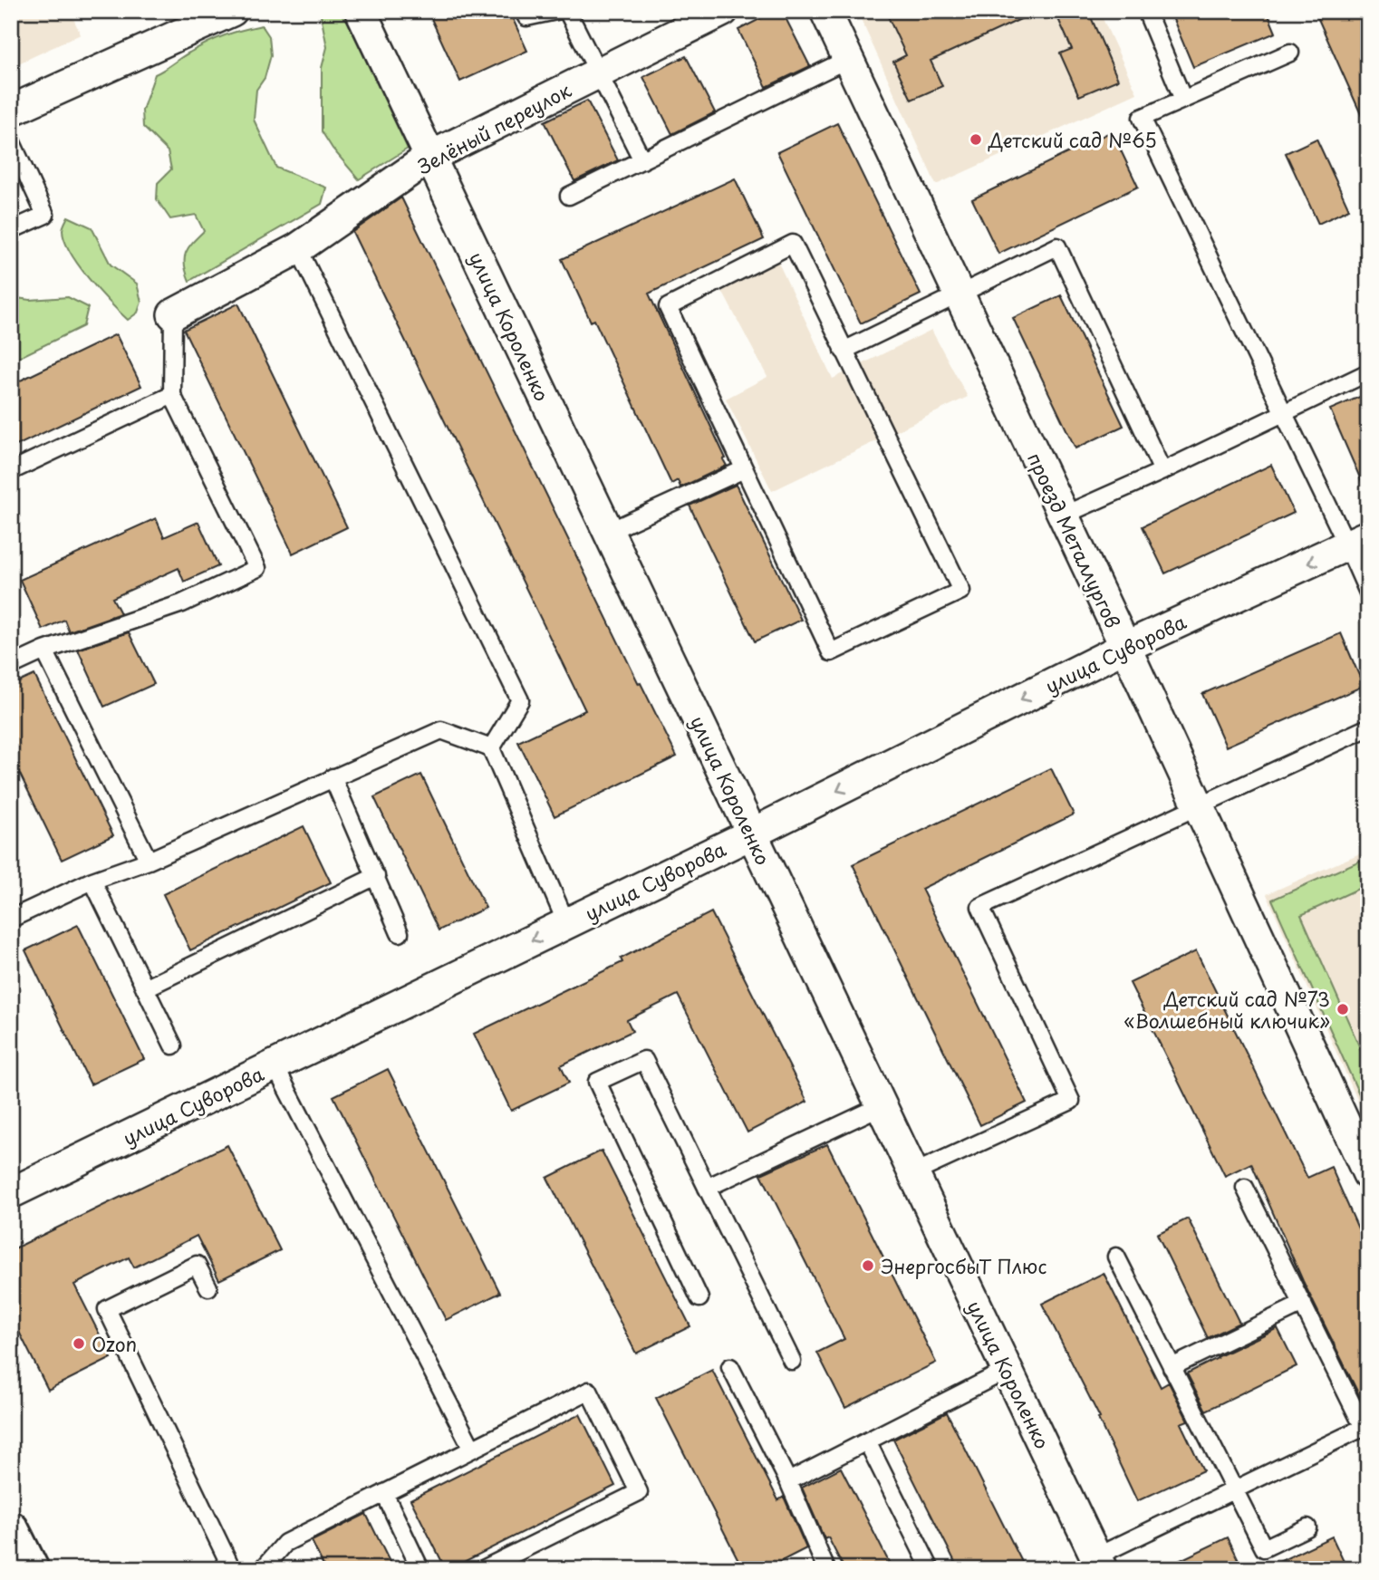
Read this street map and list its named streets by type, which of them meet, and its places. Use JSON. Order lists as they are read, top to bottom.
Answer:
{
  "streets": {
    "street": [
      "Зелёный переулок",
      "улица Короленко",
      "проезд Металлургов",
      "улица Суворова"
    ]
  },
  "crossings": [
    ["Зелёный переулок", "улица Короленко"],
    ["улица Короленко", "улица Суворова"],
    ["проезд Металлургов", "улица Суворова"]
  ],
  "one_way": ["улица Суворова"],
  "places": [
    "Детский сад №65",
    "Детский сад №73 «Волшебный ключик»",
    "ЭнергосбыТ Плюс",
    "Ozon"
  ]
}
